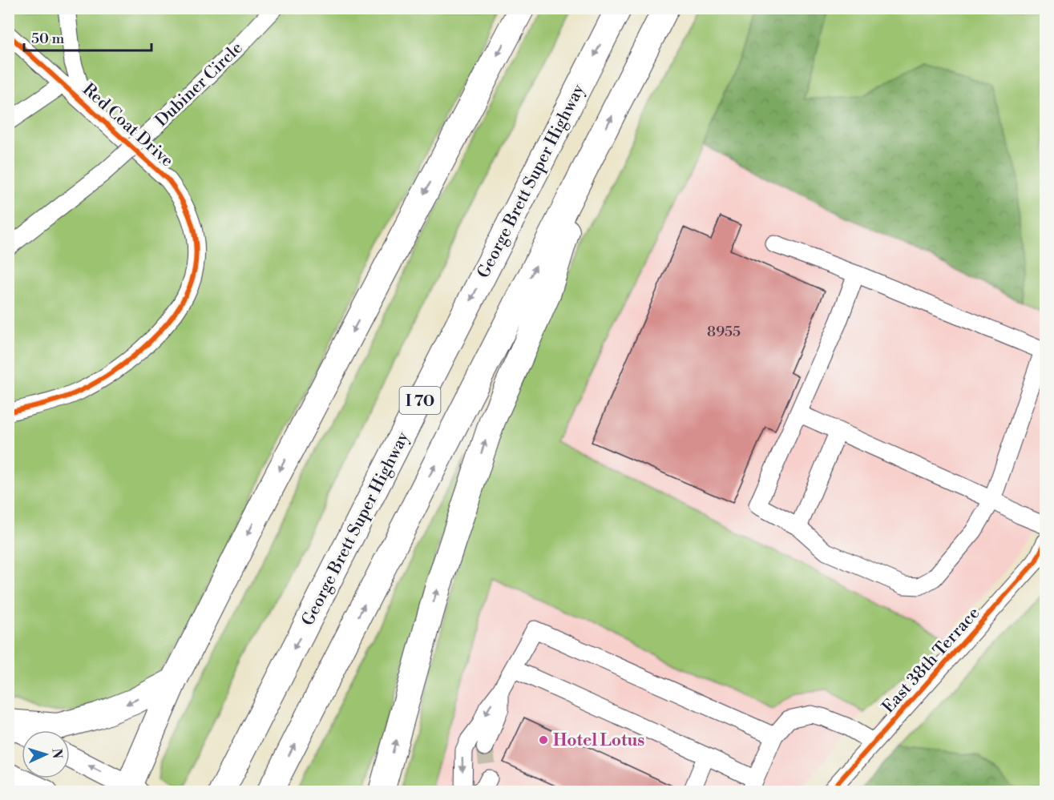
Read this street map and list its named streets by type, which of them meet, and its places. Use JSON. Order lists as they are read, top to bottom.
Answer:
{
  "streets": {
    "highway": ["George Brett Super Highway", "I 70"],
    "street": ["Dubiner Circle", "Red Coat Drive", "East 38th Terrace"]
  },
  "places": ["Hotel Lotus"],
  "house_numbers": ["8955"],
  "scale_bar": "50 m",
  "north": "right"
}
